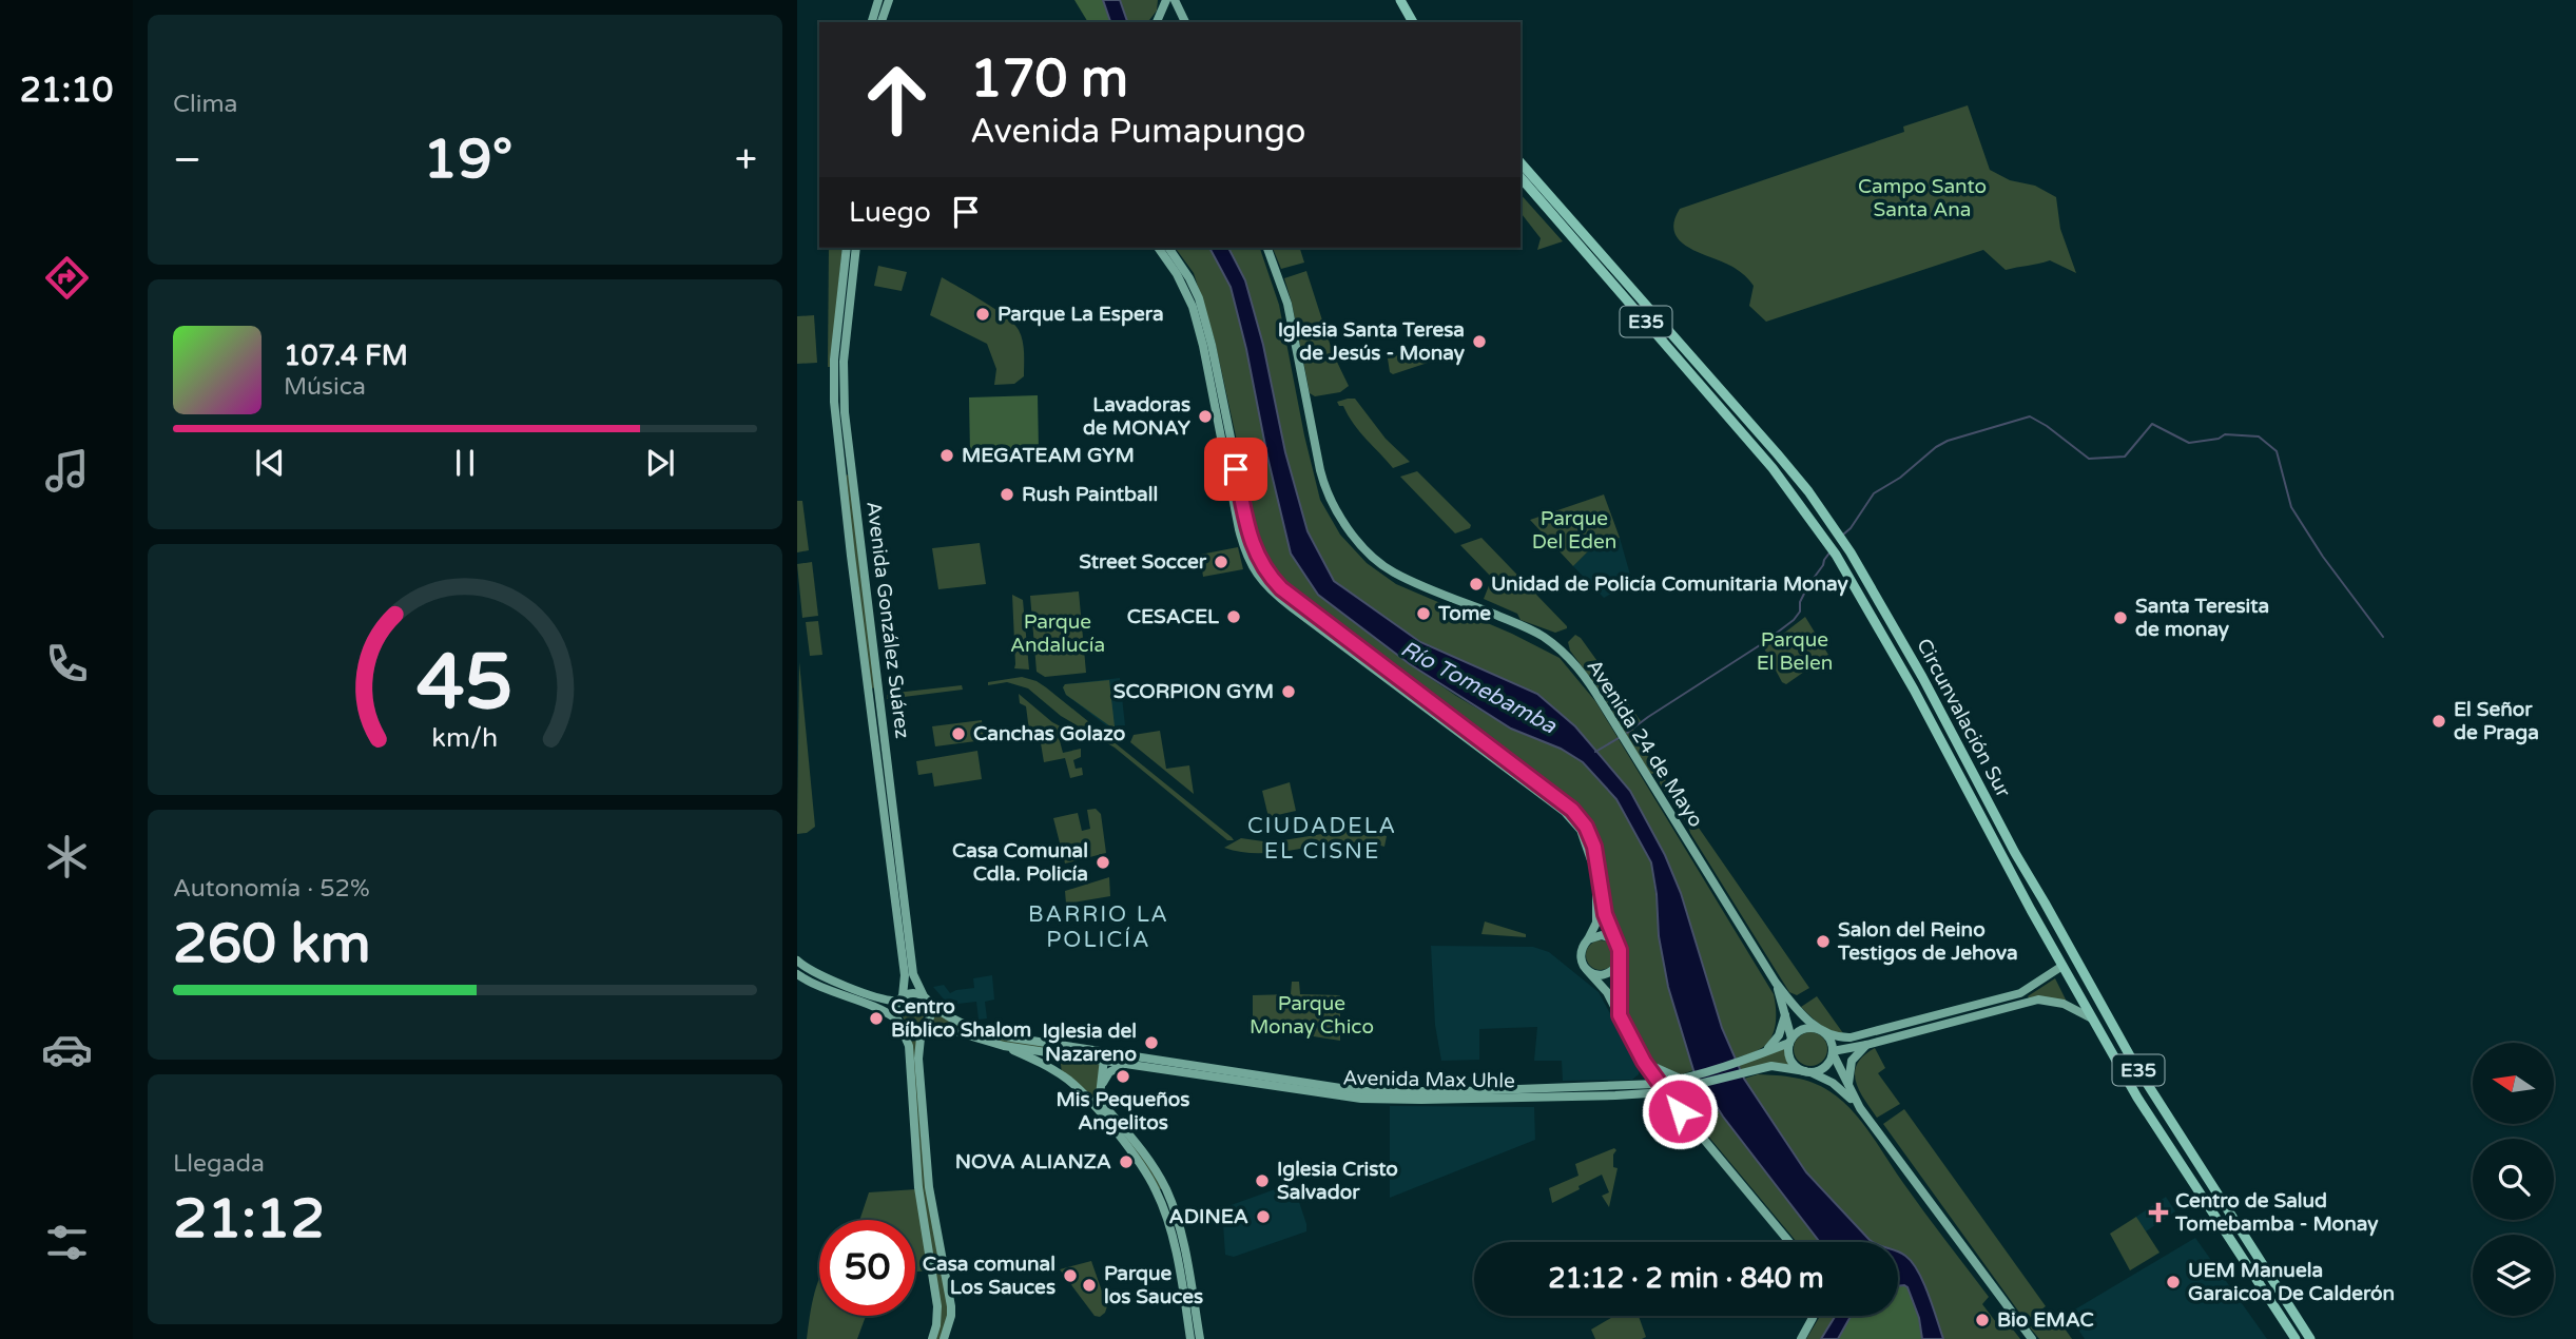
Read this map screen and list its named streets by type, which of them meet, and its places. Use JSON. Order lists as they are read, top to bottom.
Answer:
{
  "streets": {
    "highway": ["E35", "Circunvalación Sur"],
    "main road": ["Avenida González Suárez", "Avenida 24 de Mayo", "Avenida Max Uhle"]
  },
  "crossings": [
    ["Avenida González Suárez", "Avenida Max Uhle"],
    ["Avenida 24 de Mayo", "Avenida Max Uhle"]
  ],
  "districts": ["CIUDADELA EL CISNE", "BARRIO LA POLICÍA"],
  "water": ["Río Tomebamba"],
  "parks": [
    "Campo Santo Santa Ana",
    "Parque Del Eden",
    "Parque Andalucía",
    "Parque El Belen",
    "Parque Monay Chico"
  ],
  "places": {
    "other": [
      "Parque La Espera",
      "Iglesia Santa Teresa de Jesús - Monay",
      "Lavadoras de MONAY",
      "MEGATEAM GYM",
      "Rush Paintball",
      "Street Soccer",
      "Unidad de Policía Comunitaria Monay",
      "Tome",
      "CESACEL",
      "Santa Teresita de monay",
      "SCORPION GYM",
      "El Señor de Praga",
      "Canchas Golazo",
      "Casa Comunal Cdla. Policía",
      "Salon del Reino Testigos de Jehova",
      "Centro Bíblico Shalom",
      "Iglesia del Nazareno",
      "Mis Pequeños Angelitos",
      "NOVA ALIANZA",
      "Iglesia Cristo Salvador",
      "ADINEA",
      "Casa comunal Los Sauces",
      "UEM Manuela Garaicoa De Calderón",
      "Parque los Sauces",
      "Bio EMAC"
    ],
    "health": ["Centro de Salud Tomebamba - Monay"]
  },
  "north": "left",
  "page": {
    "tabs": "21:10",
    "tile": [
      "Clima",
      ["Autonomía · 52%", "260 km"],
      ["Llegada", "21:12"]
    ],
    "turn": ["170 m", "Avenida Pumapungo"],
    "heat": ["−", "19°", "+"],
    "then": "Luego",
    "song": ["107.4 FM", "Música"],
    "limit": "50",
    "trip": "21:12 · 2 min · 840 m",
    "gauge": ["45", "km/h"]
  }
}
